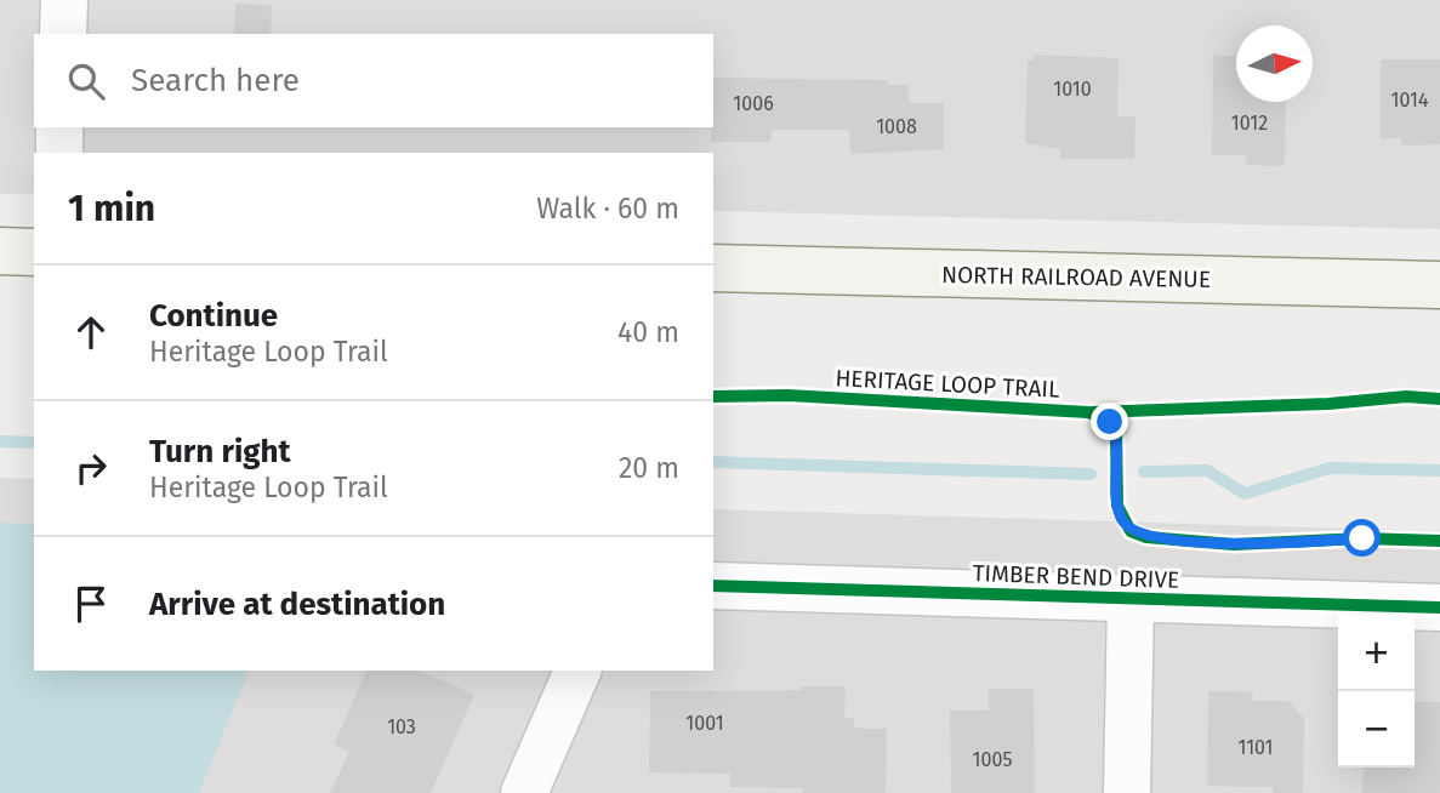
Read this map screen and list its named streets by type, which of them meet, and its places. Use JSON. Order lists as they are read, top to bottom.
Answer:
{
  "streets": {
    "street": ["NORTH RAILROAD AVENUE", "TIMBER BEND DRIVE"],
    "cycle path": ["HERITAGE LOOP TRAIL"]
  },
  "house_numbers": [
    "1010",
    "1014",
    "1006",
    "1012",
    "1008",
    "1001",
    "103",
    "1101",
    "1005"
  ],
  "north": "right",
  "page": {
    "search": "Search here",
    "heading": ["1 min", "Walk · 60 m"],
    "list": [
      ["Continue", "Heritage Loop Trail", "40 m"],
      ["Turn right", "Heritage Loop Trail", "20 m"],
      "Arrive at destination"
    ],
    "map_buttons": ["+", "−"]
  }
}
